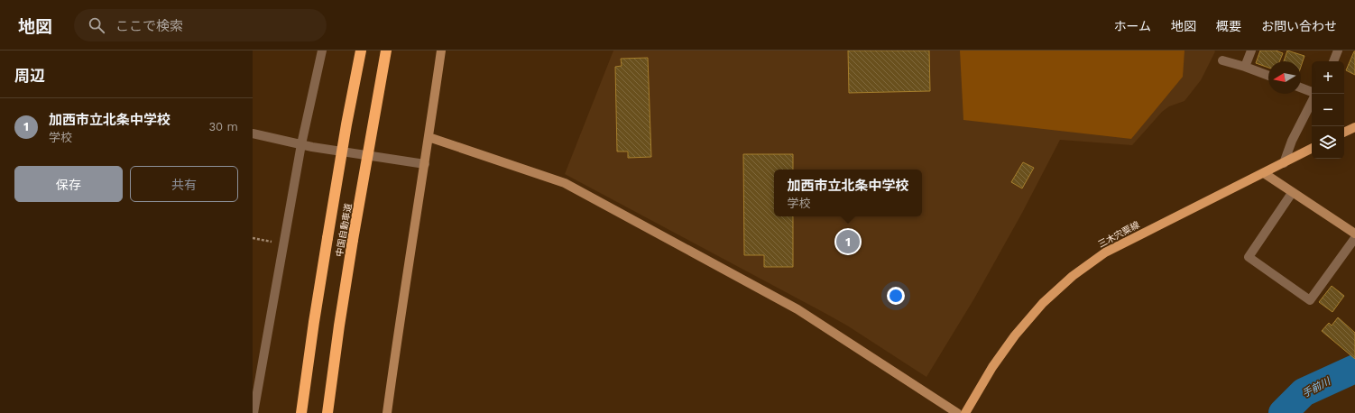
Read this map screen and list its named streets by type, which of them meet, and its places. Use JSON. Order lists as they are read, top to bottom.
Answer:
{
  "streets": {
    "highway": ["中国自動車道"],
    "main road": ["三木宍粟線"]
  },
  "water": ["手前川"],
  "north": "left",
  "page": {
    "header": "地図",
    "search": "ここで検索",
    "nav": [
      "ホーム",
      "地図",
      "概要",
      "お問い合わせ"
    ],
    "heading": "周辺",
    "map_buttons": ["+", "−"],
    "list": [
      {
        "mark": "1",
        "name": "加西市立北条中学校",
        "note": "学校",
        "value": "30 m"
      }
    ],
    "buttons": ["保存", "共有"],
    "popup": ["加西市立北条中学校", "学校"],
    "pins": "1"
  }
}
